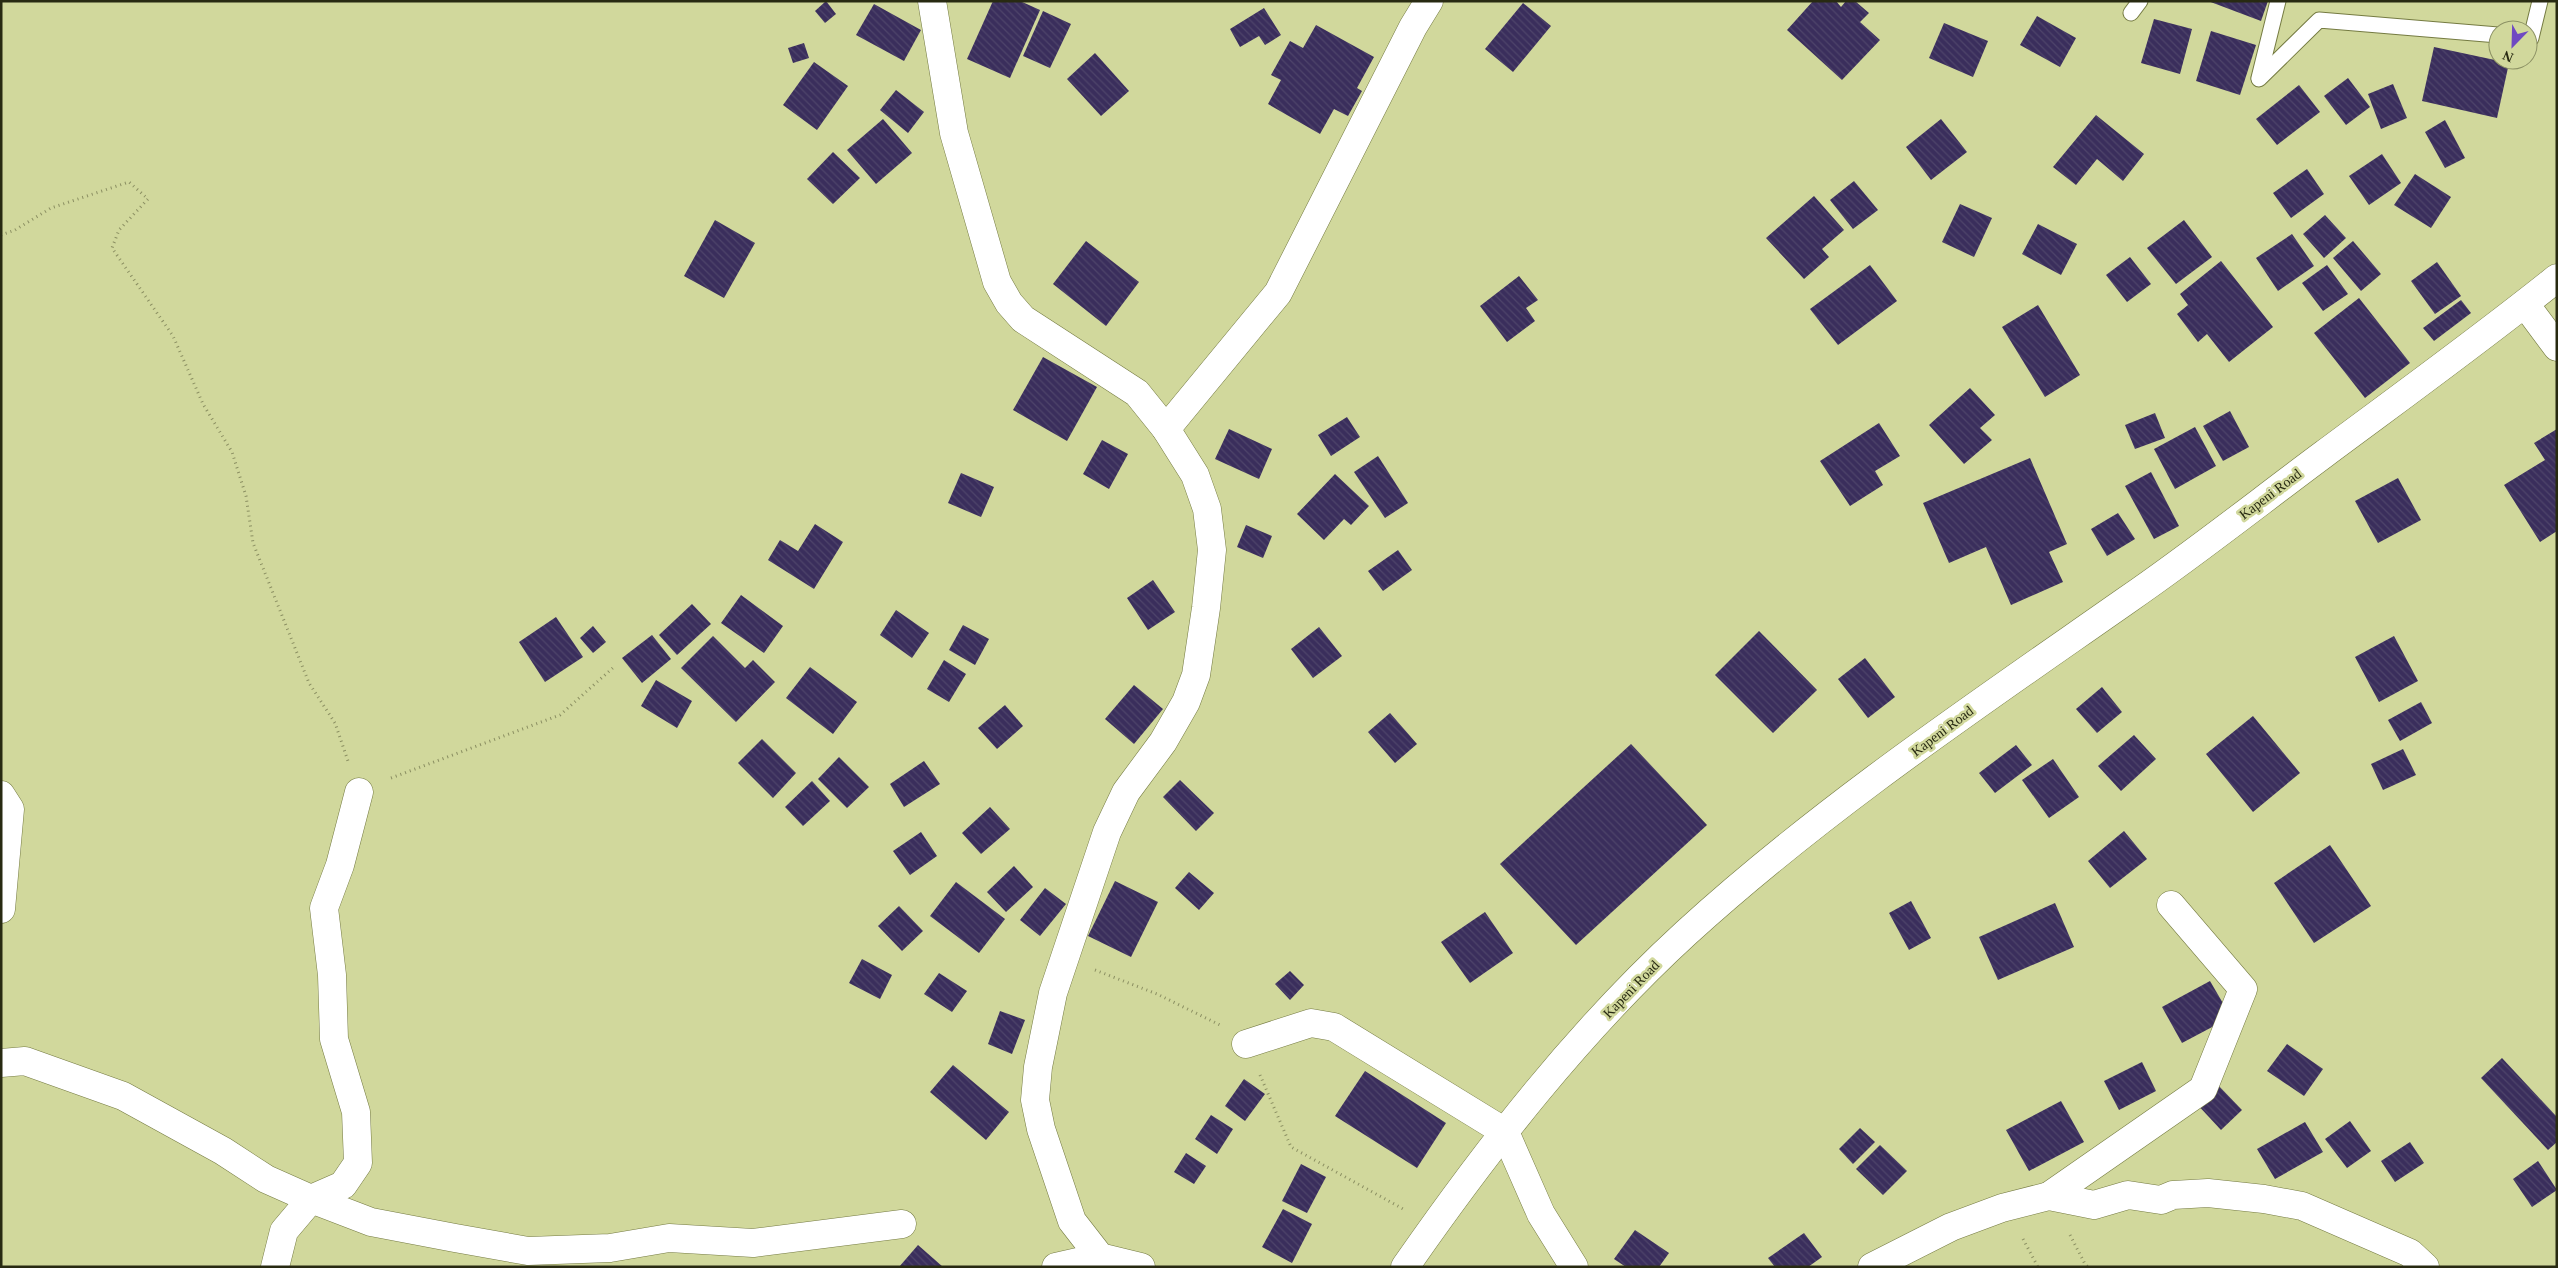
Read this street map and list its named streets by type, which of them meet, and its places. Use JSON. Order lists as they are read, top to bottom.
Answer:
{
  "streets": {
    "street": ["Kapeni Road"]
  },
  "north": "bottom left"
}
